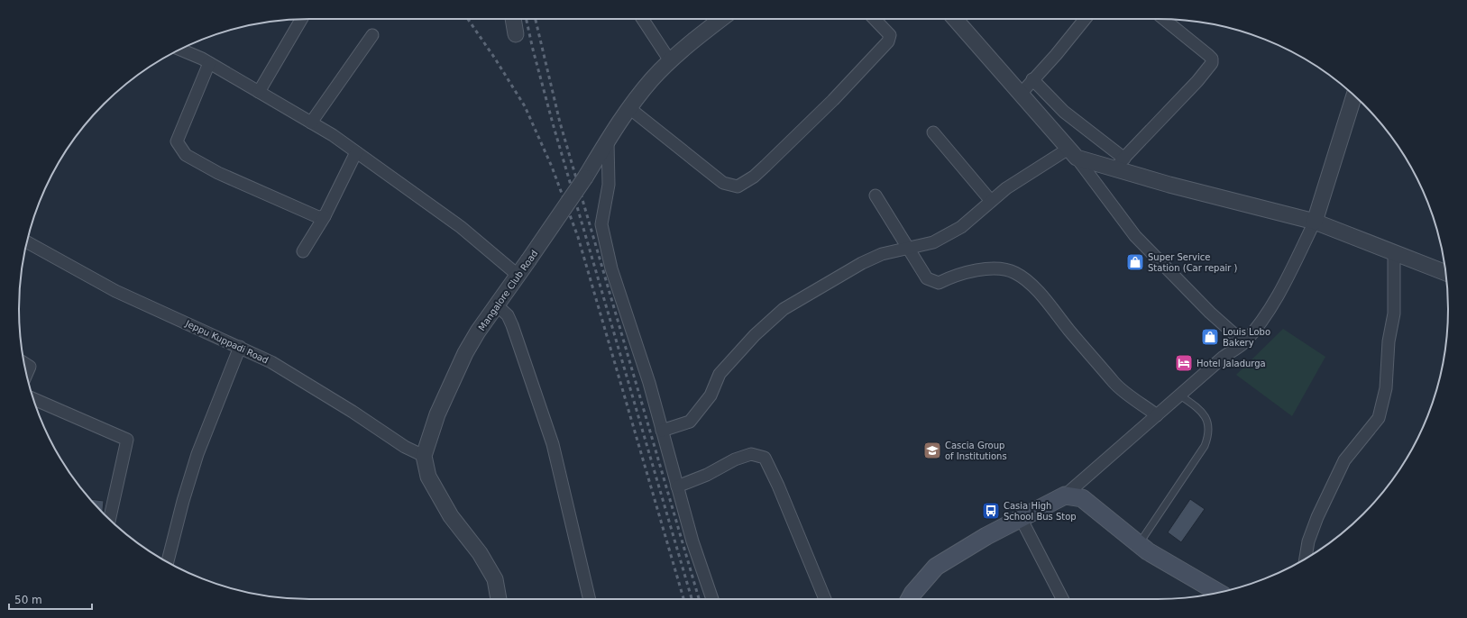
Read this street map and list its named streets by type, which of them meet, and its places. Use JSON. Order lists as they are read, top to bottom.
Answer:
{
  "streets": {
    "street": ["Mangalore Club Road", "Jeppu Kuppadi Road"]
  },
  "crossings": [
    ["Mangalore Club Road", "Jeppu Kuppadi Road"]
  ],
  "places": {
    "shop": ["Super Service Station (Car repair )", "Louis Lobo Bakery"],
    "hotel": ["Hotel Jaladurga"],
    "school or university": ["Cascia Group of Institutions"],
    "bus stop": ["Casia High School Bus Stop"]
  },
  "scale_bar": "50 m"
}
